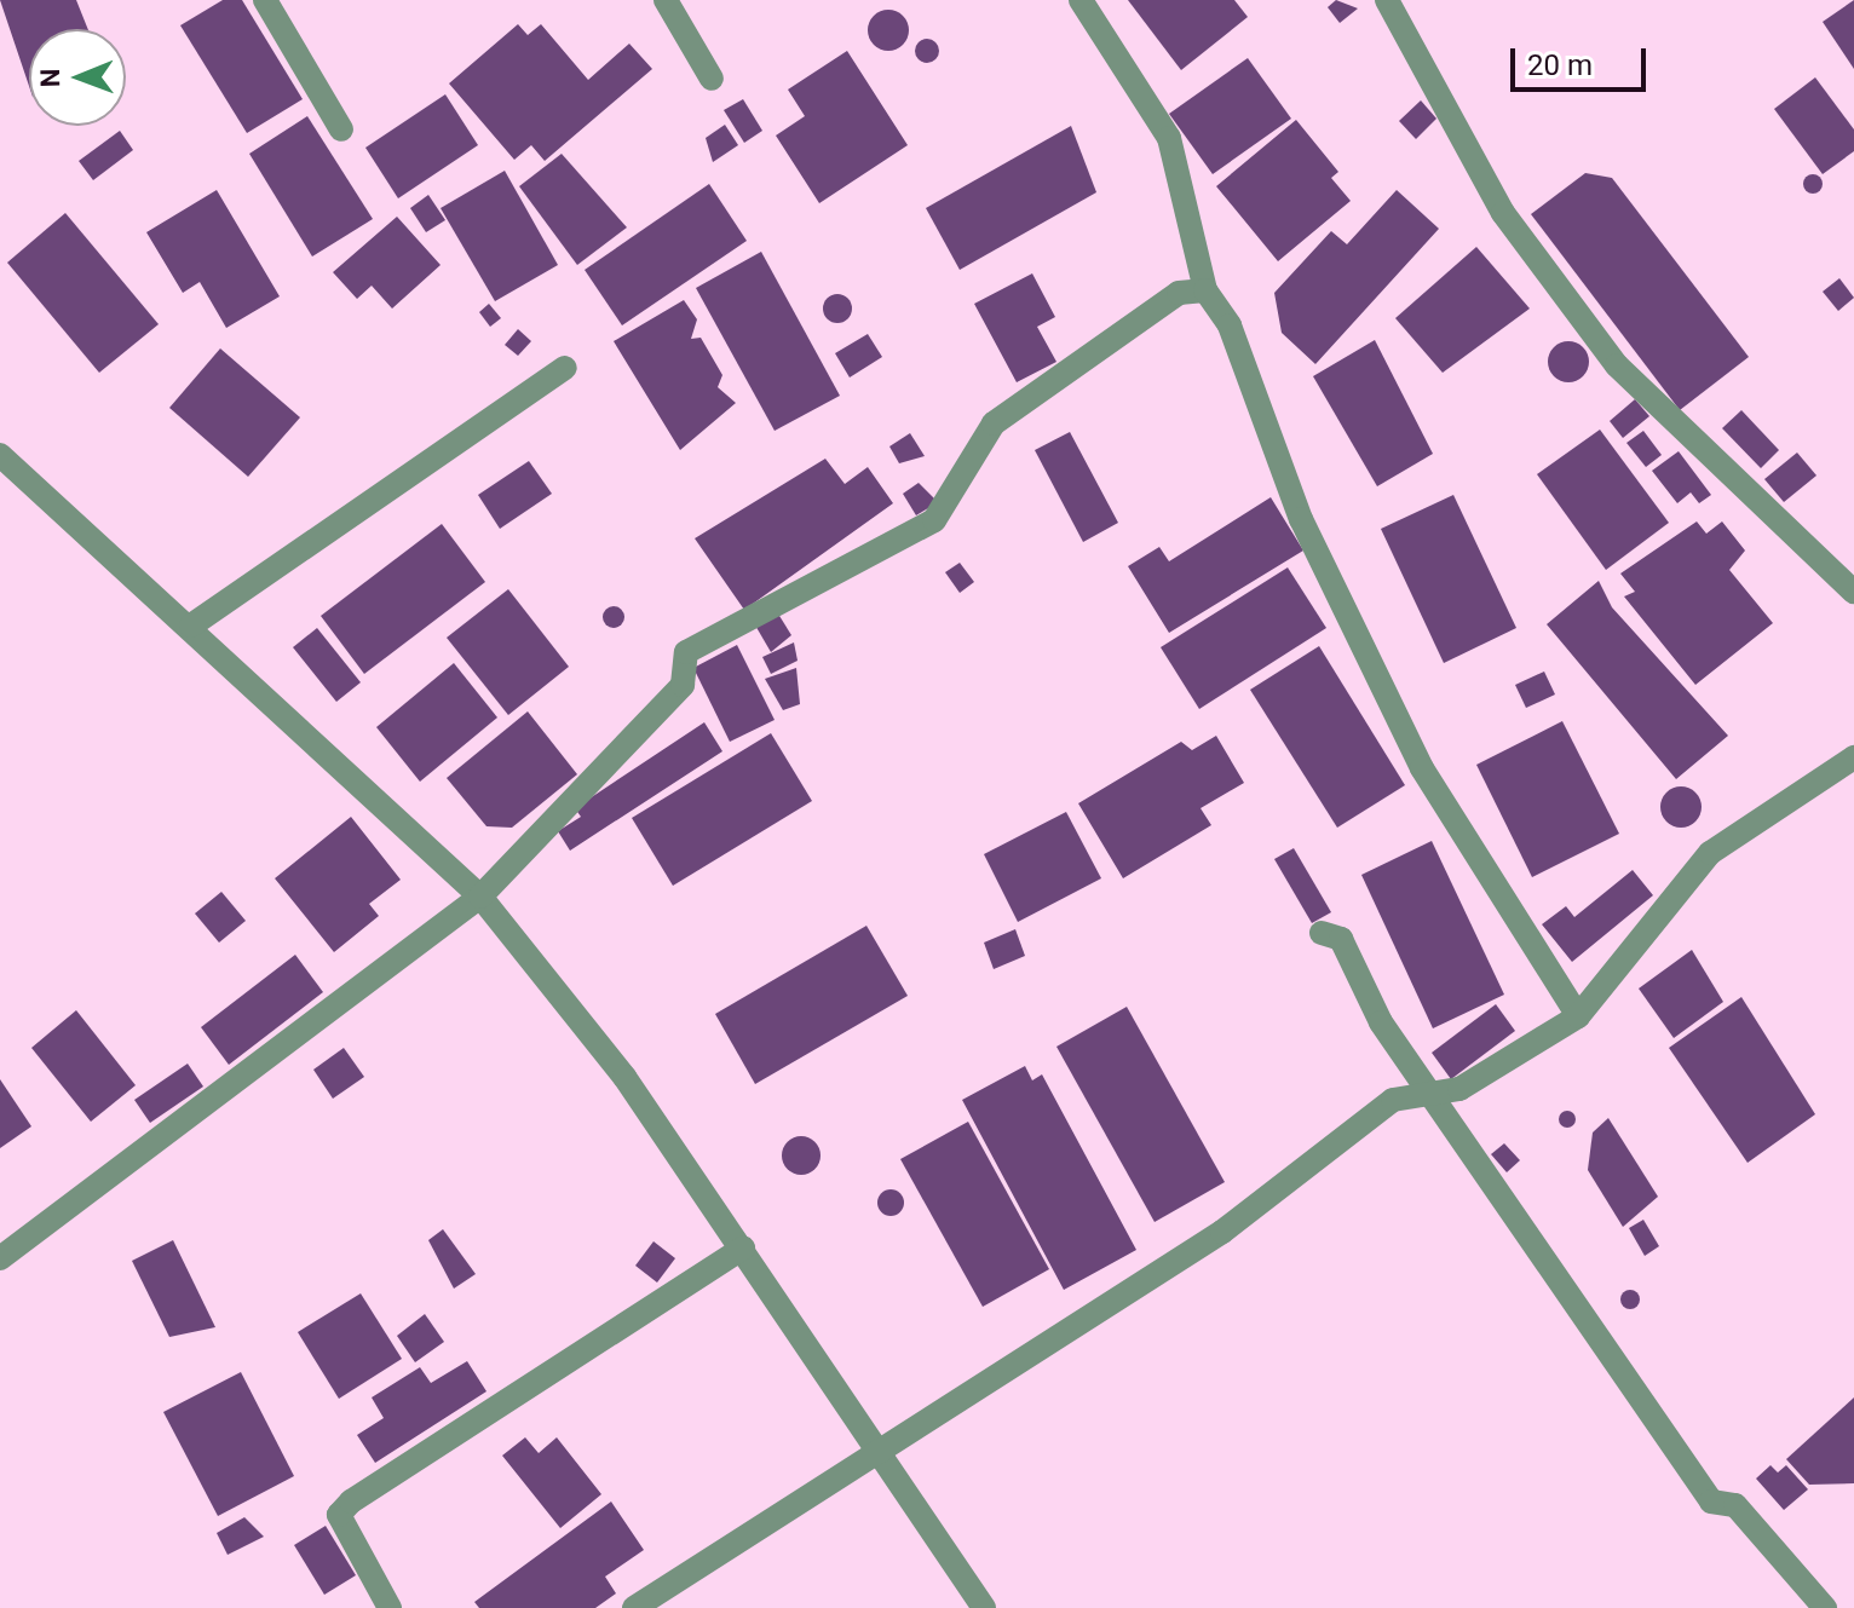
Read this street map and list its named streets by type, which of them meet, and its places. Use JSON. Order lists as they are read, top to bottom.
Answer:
{
  "scale_bar": "20 m",
  "north": "left"
}
